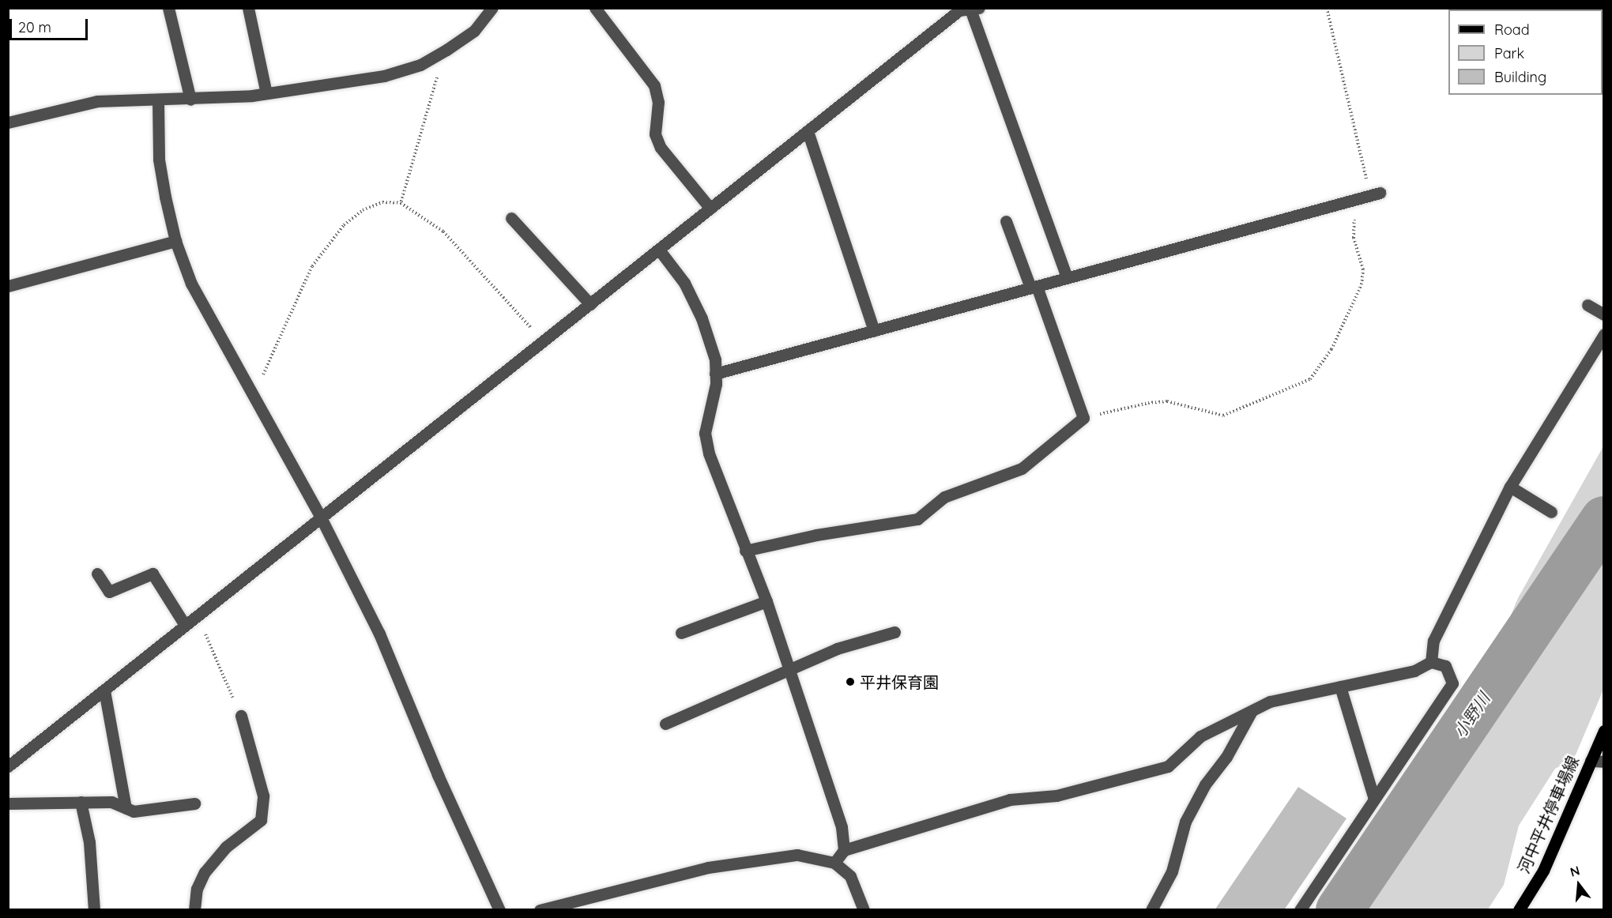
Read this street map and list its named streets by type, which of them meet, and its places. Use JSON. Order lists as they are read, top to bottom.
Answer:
{
  "streets": {
    "main road": ["河中平井停車場線"]
  },
  "water": ["小野川"],
  "places": ["平井保育園"],
  "legend": ["Road", "Park", "Building"],
  "scale_bar": "20 m",
  "north": "top"
}
